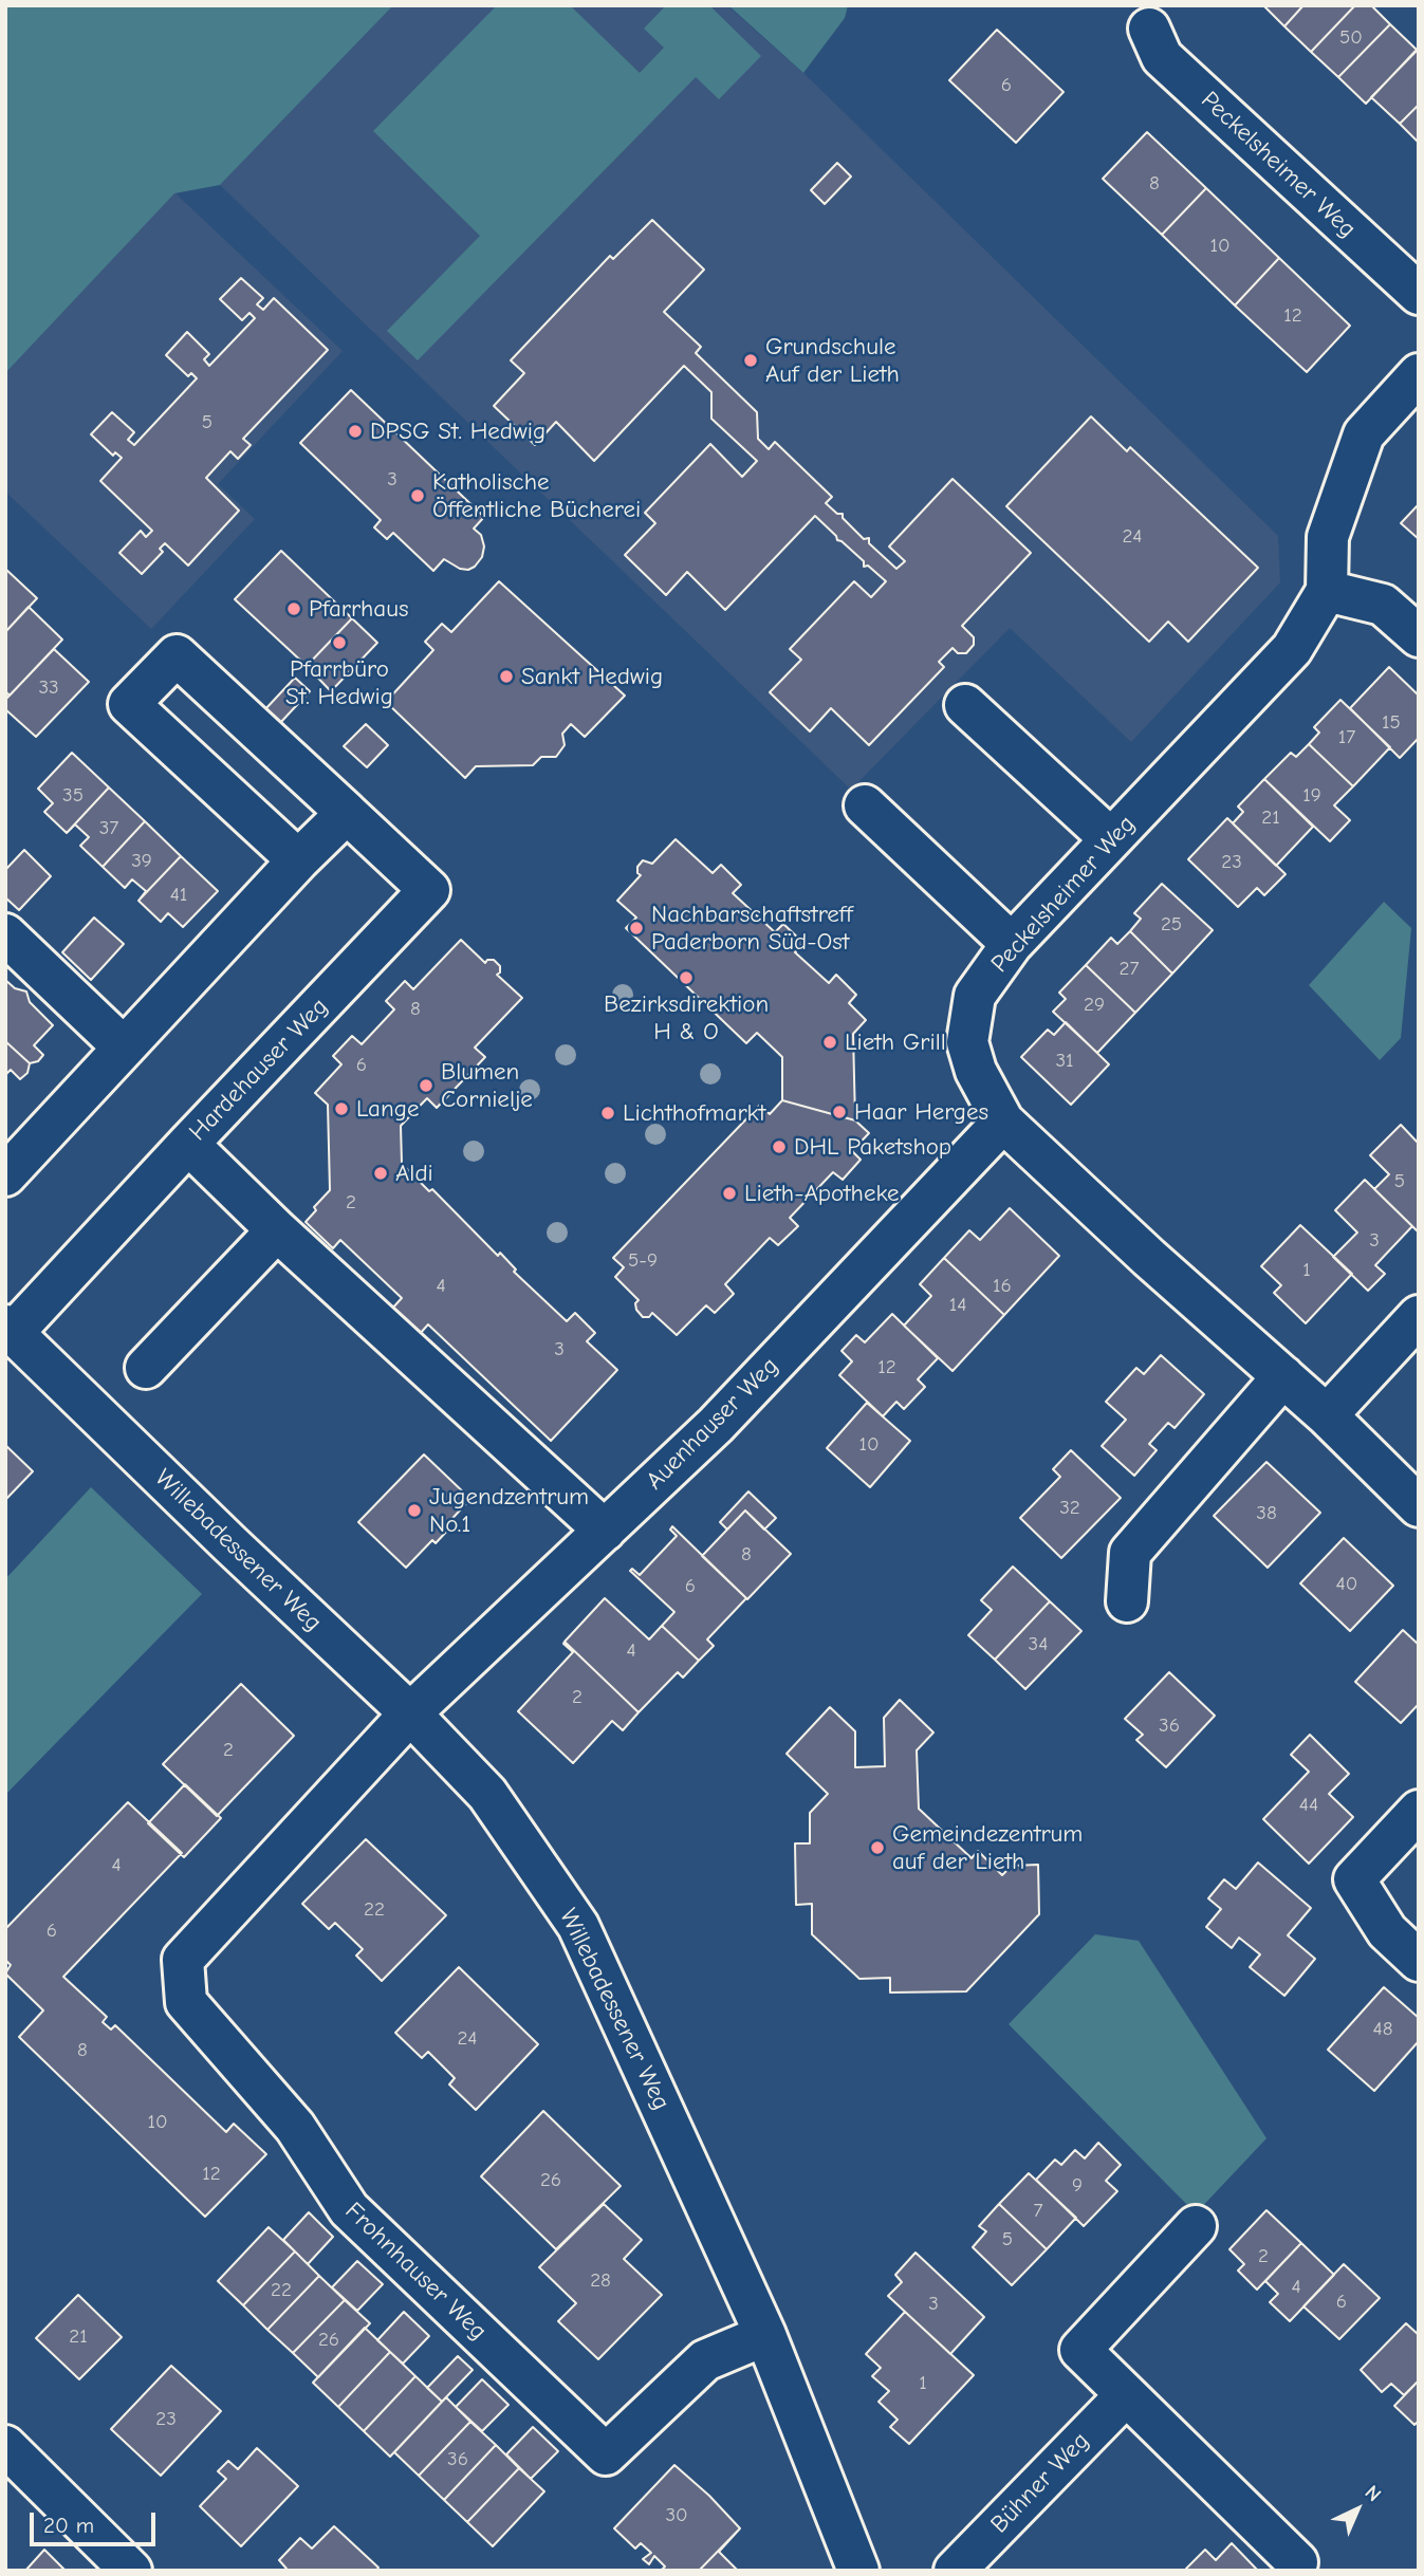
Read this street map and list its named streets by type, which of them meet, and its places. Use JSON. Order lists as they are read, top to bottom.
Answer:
{
  "streets": {
    "street": [
      "Peckelsheimer Weg",
      "Hardehauser Weg",
      "Auenhauser Weg",
      "Willebadessener Weg",
      "Frohnhauser Weg",
      "Bühner Weg"
    ]
  },
  "crossings": [
    ["Peckelsheimer Weg", "Auenhauser Weg"],
    ["Hardehauser Weg", "Willebadessener Weg"],
    ["Auenhauser Weg", "Willebadessener Weg"],
    ["Auenhauser Weg", "Frohnhauser Weg"],
    ["Willebadessener Weg", "Frohnhauser Weg"]
  ],
  "places": [
    "Grundschule Auf der Lieth",
    "DPSG St. Hedwig",
    "Katholische Öffentliche Bücherei",
    "Pfarrhaus",
    "Pfarrbüro St. Hedwig",
    "Sankt Hedwig",
    "Nachbarschaftstreff Paderborn Süd-Ost",
    "Bezirksdirektion H & O",
    "Lieth Grill",
    "Blumen Cornielje",
    "Lange",
    "Haar Herges",
    "Lichthofmarkt",
    "DHL Paketshop",
    "Aldi",
    "Lieth-Apotheke",
    "Jugendzentrum No.1",
    "Gemeindezentrum auf der Lieth"
  ],
  "house_numbers": [
    "50",
    "6",
    "8",
    "10",
    "12",
    "5",
    "3",
    "24",
    "33",
    "15",
    "17",
    "35",
    "19",
    "21",
    "37",
    "39",
    "23",
    "41",
    "25",
    "27",
    "29",
    "8",
    "31",
    "6",
    "5",
    "2",
    "3",
    "5-9",
    "1",
    "4",
    "16",
    "14",
    "3",
    "12",
    "10",
    "32",
    "38",
    "8",
    "40",
    "6",
    "34",
    "4",
    "2",
    "36",
    "2",
    "44",
    "4",
    "22",
    "6",
    "48",
    "24",
    "8",
    "10",
    "12",
    "26",
    "9",
    "7",
    "5",
    "2",
    "28",
    "4",
    "22",
    "6",
    "3",
    "21",
    "26",
    "1",
    "23",
    "36",
    "30"
  ],
  "scale_bar": "20 m",
  "north": "top right"
}
